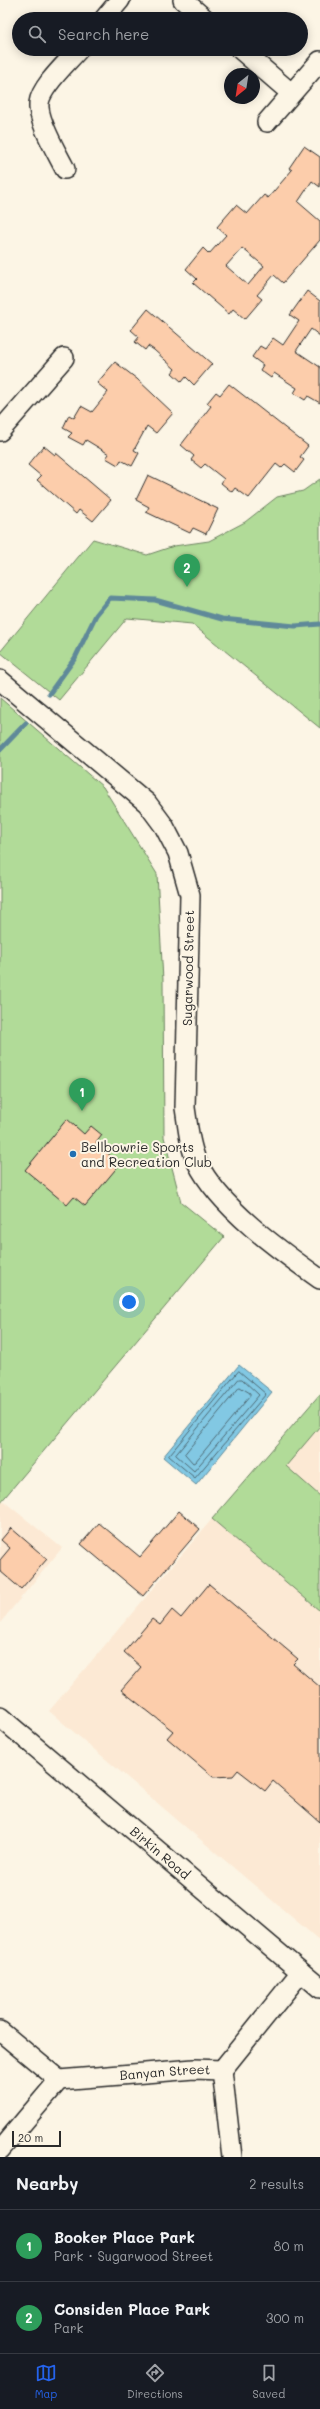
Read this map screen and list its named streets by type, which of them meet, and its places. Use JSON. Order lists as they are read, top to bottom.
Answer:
{
  "streets": {
    "street": ["Sugarwood Street", "Birkin Road", "Banyan Street"]
  },
  "crossings": [
    ["Birkin Road", "Banyan Street"]
  ],
  "places": ["Bellbowrie Sports and Recreation Club"],
  "scale_bar": "20 m",
  "north": "bottom left",
  "page": {
    "search": "Search here",
    "pins": ["2", "1"],
    "scale": "20 m",
    "heading": ["Nearby", "2 results"],
    "list": [
      {
        "mark": "1",
        "name": "Booker Place Park",
        "note": "Park · Sugarwood Street",
        "value": "80 m"
      },
      {
        "mark": "2",
        "name": "Considen Place Park",
        "note": "Park",
        "value": "300 m"
      }
    ],
    "nav": ["Map", "Directions", "Saved"]
  }
}
